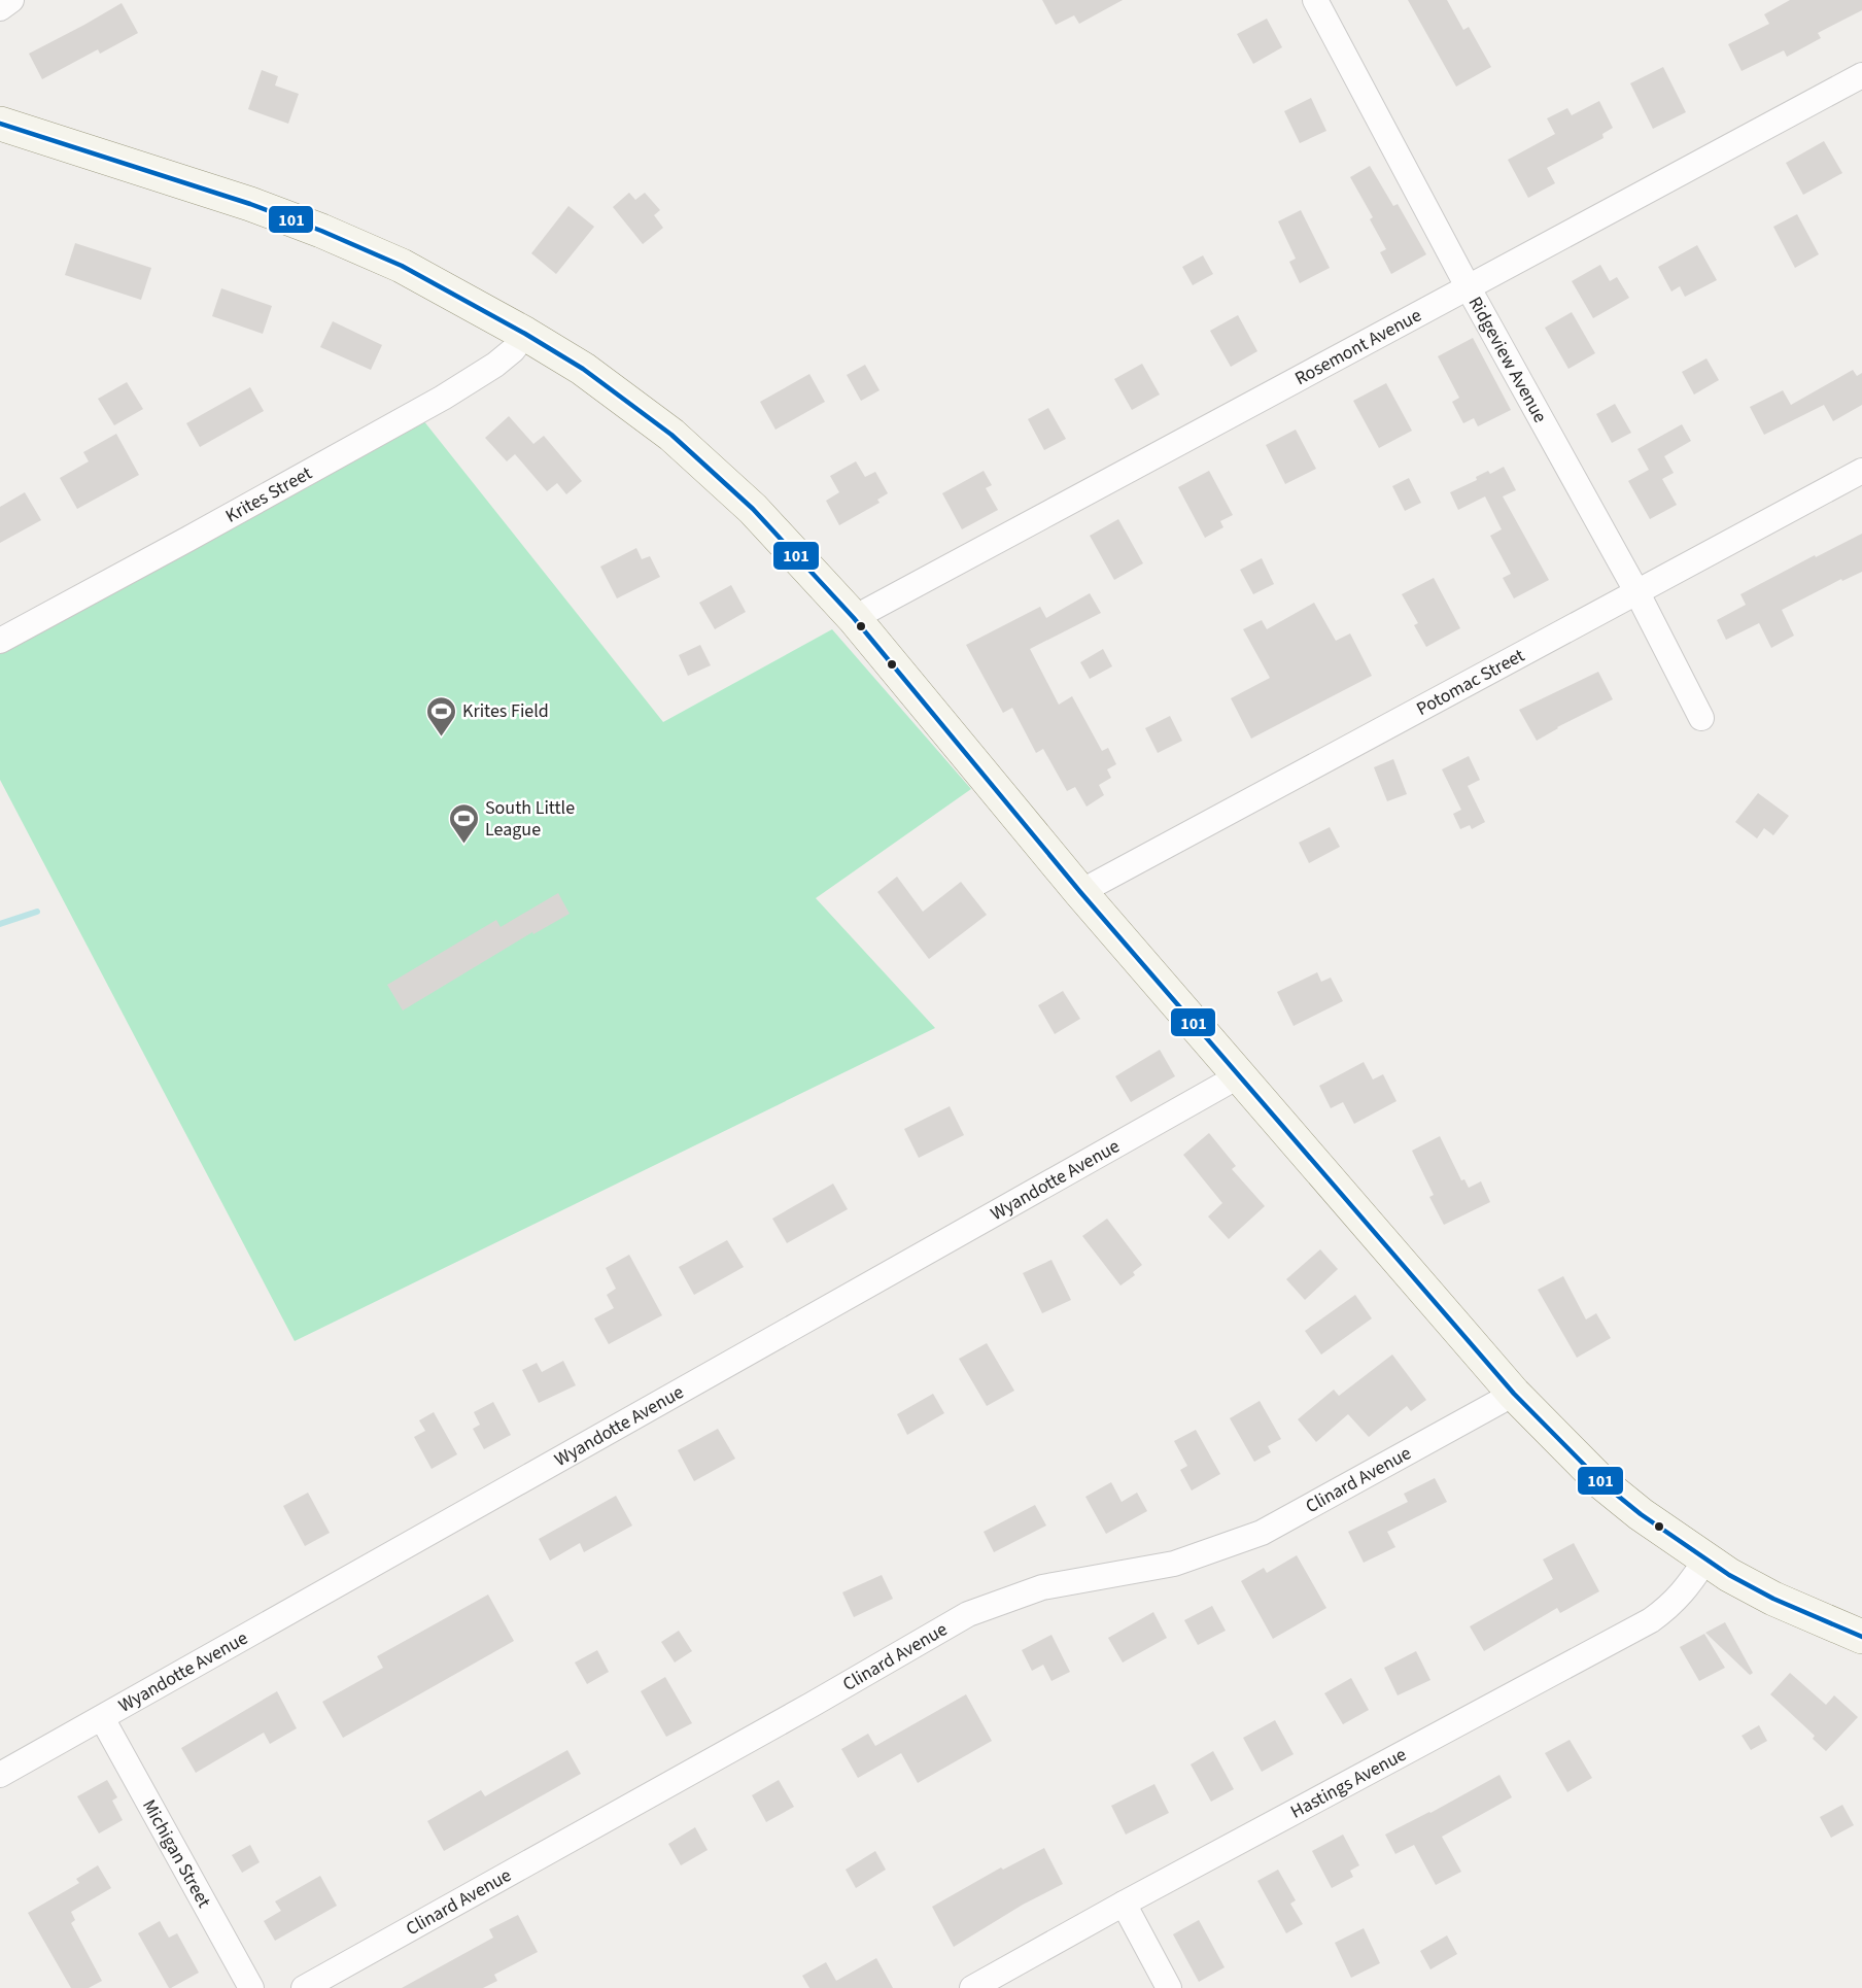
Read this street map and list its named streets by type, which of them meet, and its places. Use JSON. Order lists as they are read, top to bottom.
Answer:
{
  "streets": {
    "street": [
      "Rosemont Avenue",
      "Ridgeview Avenue",
      "Krites Street",
      "Potomac Street",
      "Wyandotte Avenue",
      "Clinard Avenue",
      "Hastings Avenue",
      "Michigan Street"
    ]
  },
  "crossings": [
    ["Rosemont Avenue", "Ridgeview Avenue"],
    ["Ridgeview Avenue", "Potomac Street"],
    ["Wyandotte Avenue", "Michigan Street"]
  ],
  "places": {
    "sports": ["Krites Field", "South Little League"]
  },
  "lines": ["transit line 101"]
}
